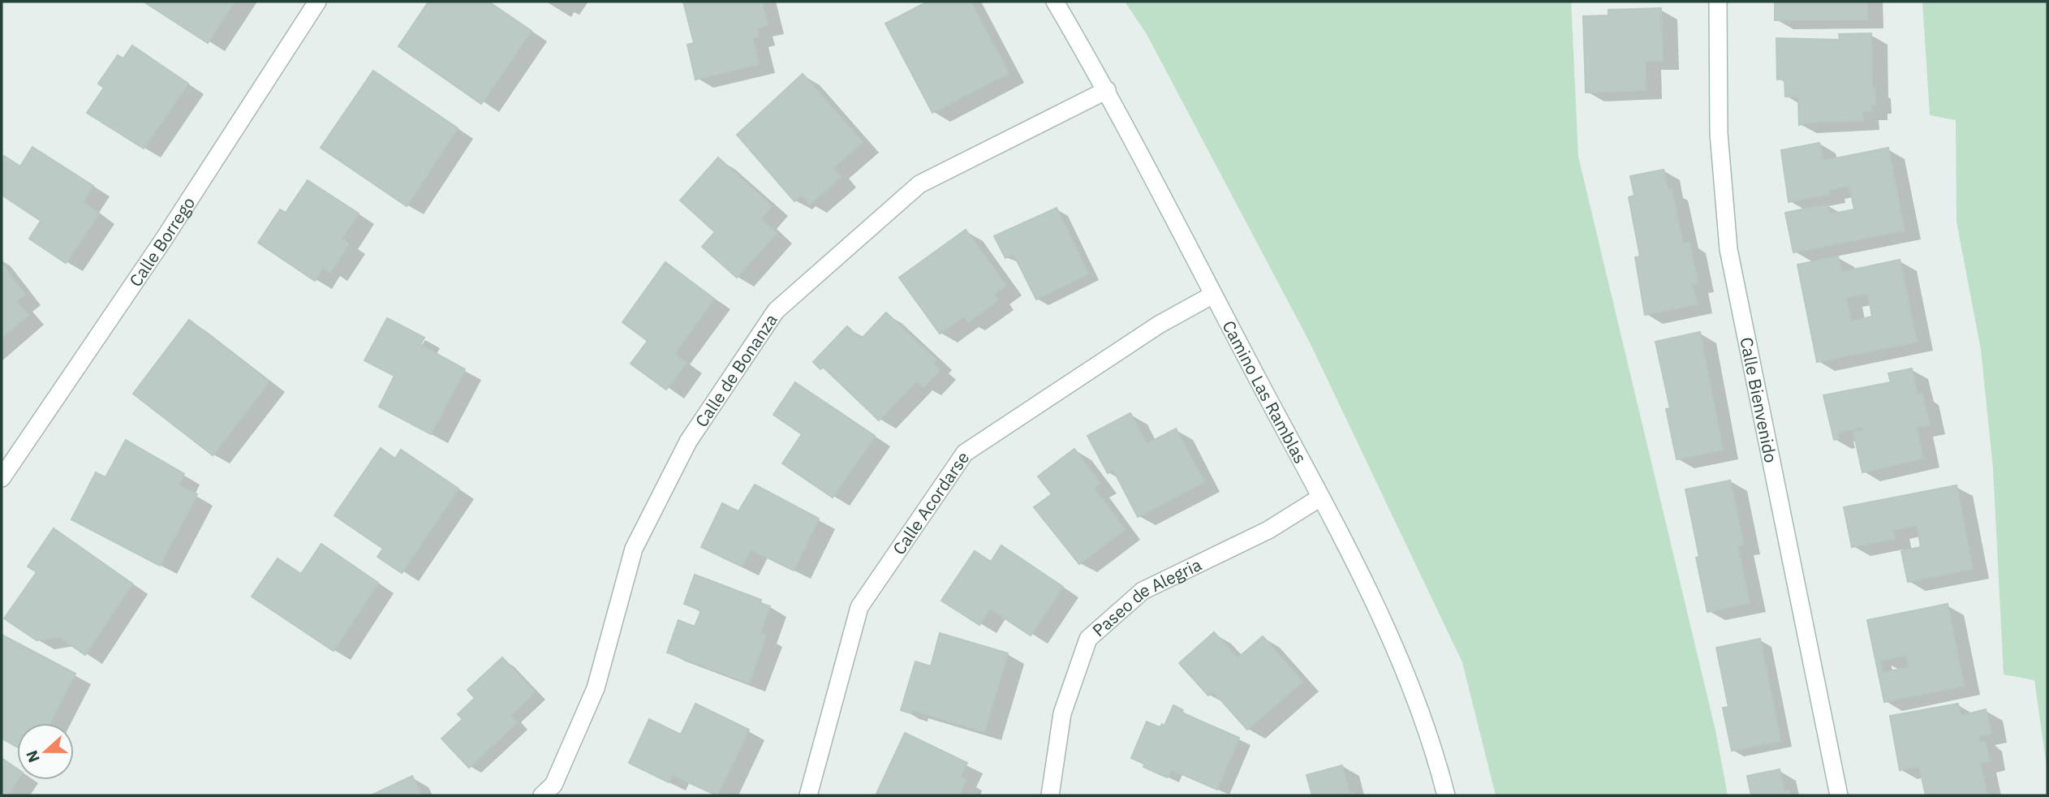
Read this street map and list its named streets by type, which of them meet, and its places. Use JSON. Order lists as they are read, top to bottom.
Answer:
{
  "streets": {
    "street": [
      "Calle Borrego",
      "Calle de Bonanza",
      "Camino Las Ramblas",
      "Calle Bienvenido",
      "Calle Acordarse",
      "Paseo de Alegria"
    ]
  },
  "crossings": [
    ["Calle de Bonanza", "Camino Las Ramblas"],
    ["Camino Las Ramblas", "Calle Acordarse"],
    ["Camino Las Ramblas", "Paseo de Alegria"]
  ],
  "north": "left"
}
